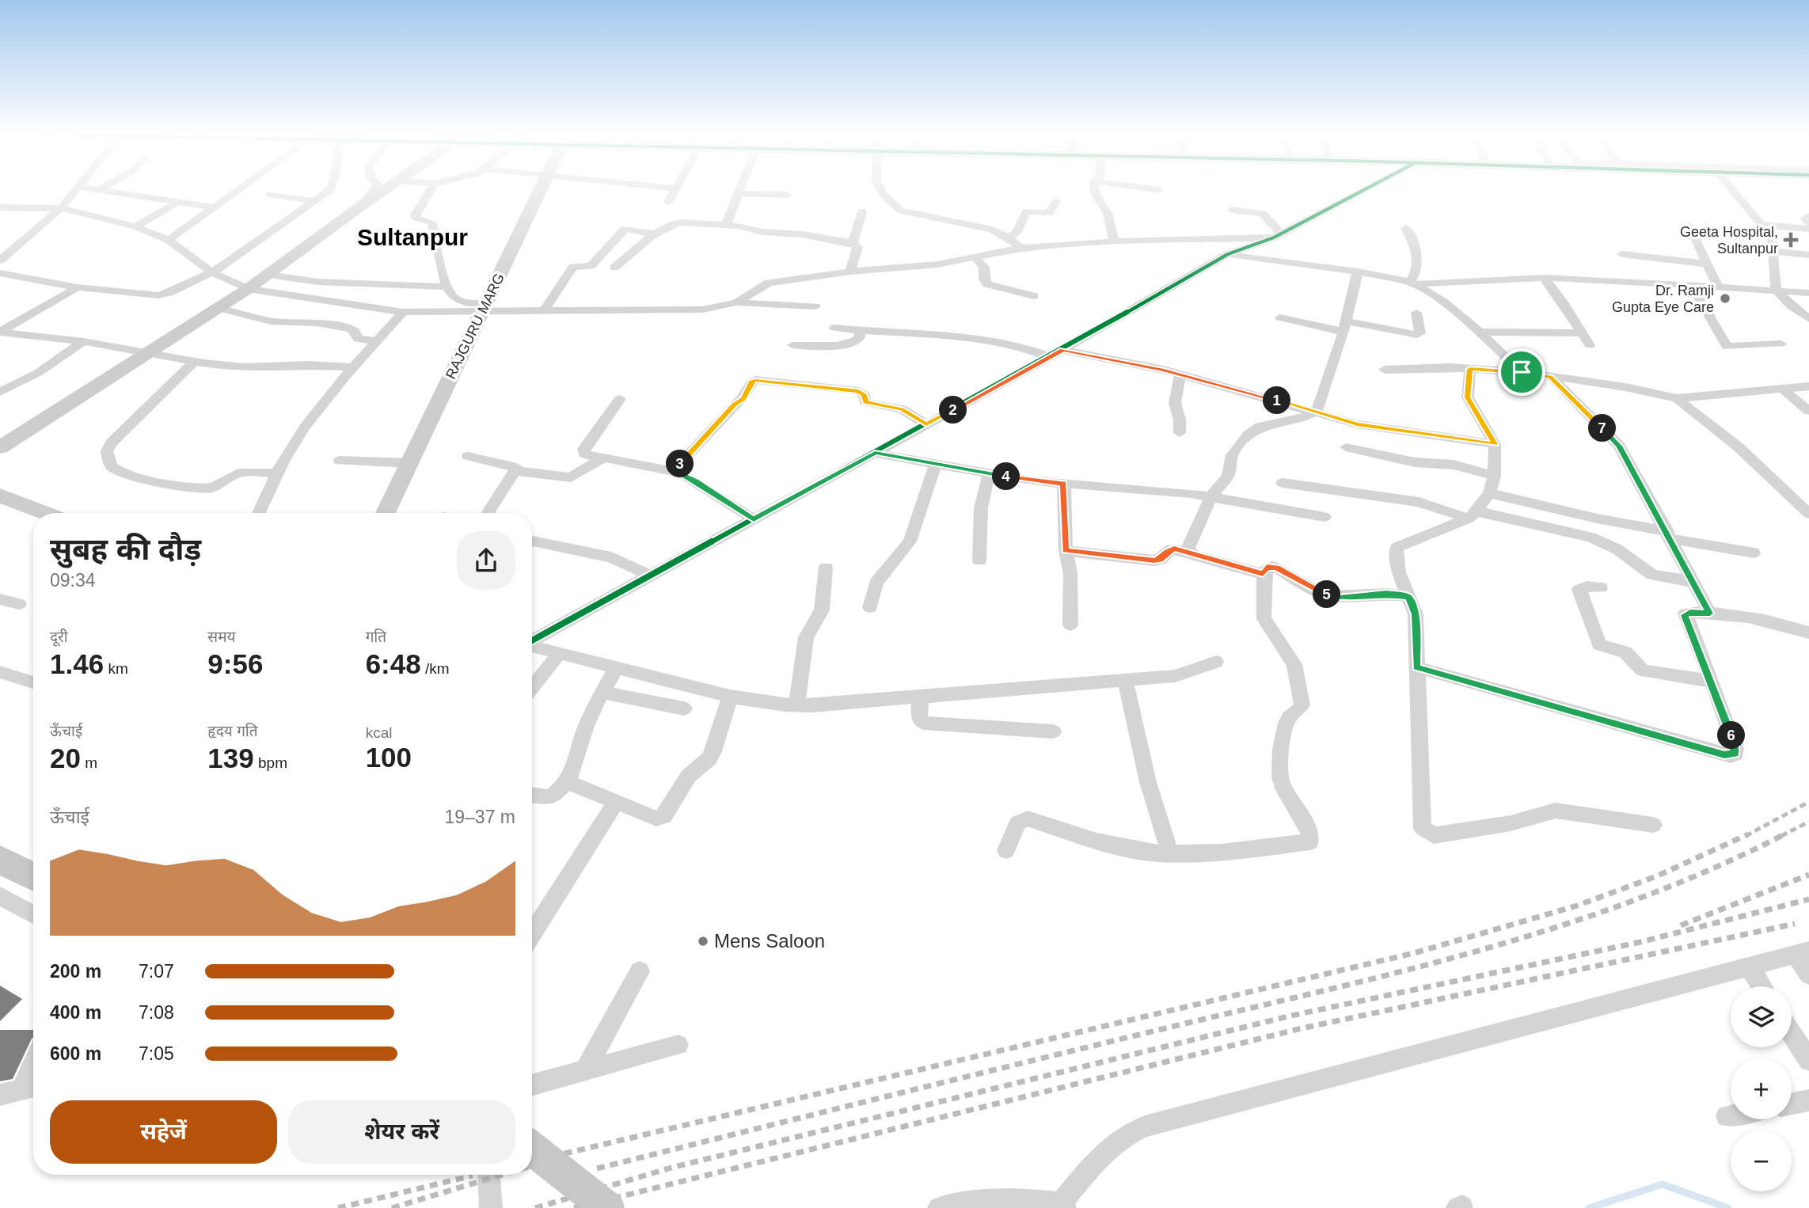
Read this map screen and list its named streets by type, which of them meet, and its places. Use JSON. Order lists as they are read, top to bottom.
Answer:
{
  "streets": {
    "street": ["RAJGURU MARG"]
  },
  "districts": ["Sultanpur"],
  "places": {
    "health": ["Geeta Hospital, Sultanpur"],
    "other": ["Dr. Ramji Gupta Eye Care", "Mens Saloon"]
  },
  "page": {
    "pins": [
      "1",
      "2",
      "7",
      "3",
      "4",
      "5",
      "6"
    ],
    "heading": ["सुबह की दौड़", "09:34"],
    "stats": [
      ["दूरी", "1.46 km"],
      ["समय", "9:56"],
      ["गति", "6:48 /km"],
      ["ऊँचाई", "20 m"],
      ["हृदय गति", "139 bpm"],
      ["kcal", "100"]
    ],
    "chart": ["ऊँचाई", "19–37 m"],
    "list": [
      {
        "name": "200 m",
        "note": "7:07"
      },
      {
        "name": "400 m",
        "note": "7:08"
      },
      {
        "name": "600 m",
        "note": "7:05"
      }
    ],
    "map_buttons": ["+", "−"],
    "buttons": ["सहेजें", "शेयर करें"]
  }
}
